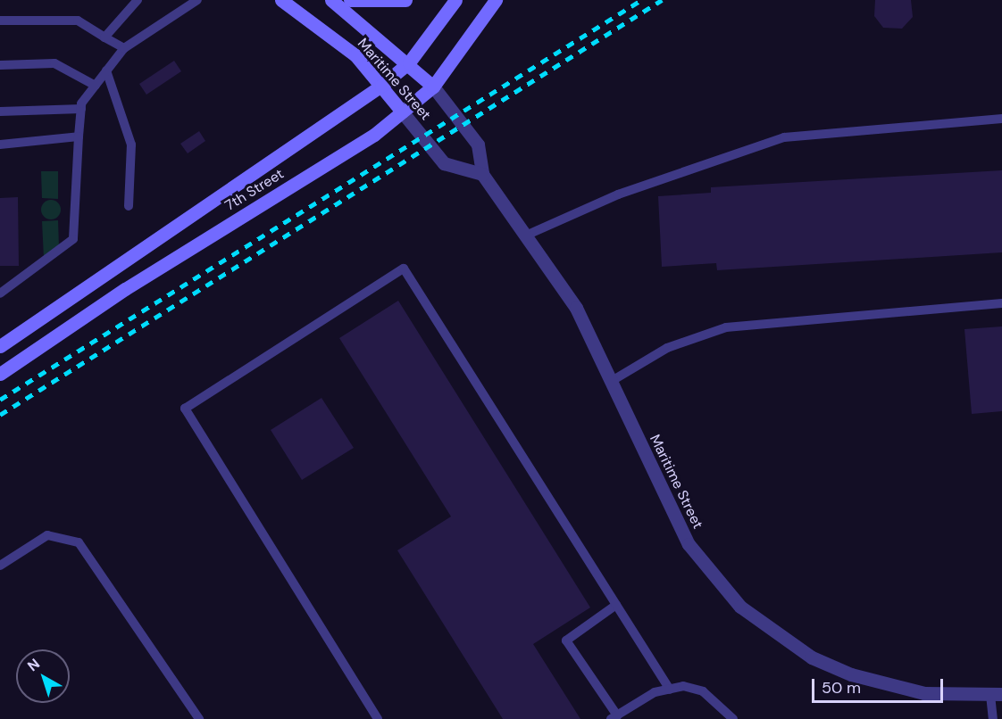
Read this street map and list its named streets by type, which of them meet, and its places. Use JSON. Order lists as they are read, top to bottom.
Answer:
{
  "streets": {
    "main road": ["Maritime Street", "7th Street"]
  },
  "crossings": [
    ["Maritime Street", "7th Street"]
  ],
  "scale_bar": "50 m",
  "north": "top left"
}
